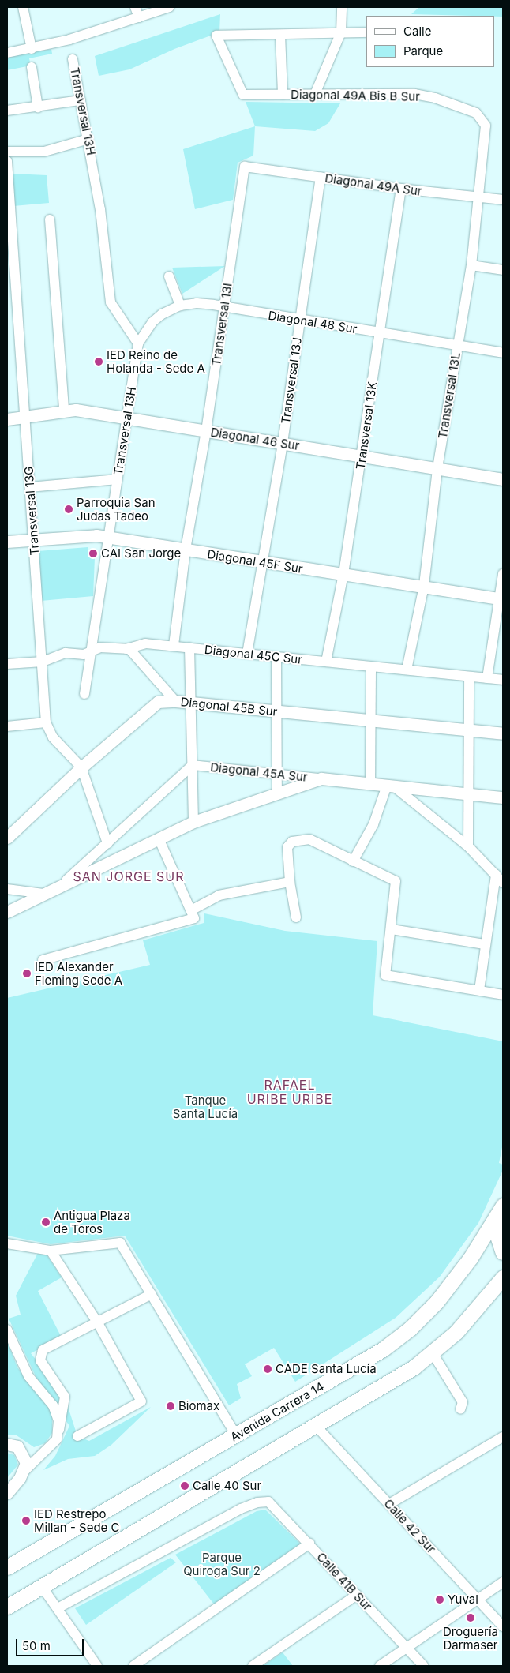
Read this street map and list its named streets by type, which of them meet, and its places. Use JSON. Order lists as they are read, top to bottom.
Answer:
{
  "streets": {
    "main road": ["Avenida Carrera 14"],
    "street": [
      "Diagonal 49A Bis B Sur",
      "Transversal 13H",
      "Diagonal 49A Sur",
      "Diagonal 48 Sur",
      "Transversal 13I",
      "Transversal 13J",
      "Transversal 13L",
      "Transversal 13K",
      "Diagonal 46 Sur",
      "Transversal 13G",
      "Diagonal 45F Sur",
      "Diagonal 45C Sur",
      "Diagonal 45B Sur",
      "Diagonal 45A Sur",
      "Calle 42 Sur",
      "Calle 41B Sur"
    ]
  },
  "crossings": [
    ["Diagonal 49A Bis B Sur", "Transversal 13L"],
    ["Transversal 13H", "Diagonal 48 Sur"],
    ["Transversal 13H", "Diagonal 46 Sur"],
    ["Transversal 13H", "Diagonal 45F Sur"],
    ["Transversal 13H", "Diagonal 45C Sur"],
    ["Diagonal 49A Sur", "Transversal 13I"],
    ["Diagonal 49A Sur", "Transversal 13J"],
    ["Diagonal 49A Sur", "Transversal 13L"],
    ["Diagonal 49A Sur", "Transversal 13K"],
    ["Diagonal 48 Sur", "Transversal 13I"],
    ["Diagonal 48 Sur", "Transversal 13J"],
    ["Diagonal 48 Sur", "Transversal 13L"],
    ["Diagonal 48 Sur", "Transversal 13K"],
    ["Transversal 13I", "Diagonal 46 Sur"],
    ["Transversal 13I", "Diagonal 45F Sur"],
    ["Transversal 13I", "Diagonal 45C Sur"],
    ["Transversal 13J", "Diagonal 46 Sur"],
    ["Transversal 13J", "Diagonal 45F Sur"],
    ["Transversal 13J", "Diagonal 45C Sur"],
    ["Transversal 13L", "Diagonal 46 Sur"],
    ["Transversal 13L", "Diagonal 45F Sur"],
    ["Transversal 13L", "Diagonal 45C Sur"],
    ["Transversal 13K", "Diagonal 46 Sur"],
    ["Transversal 13K", "Diagonal 45F Sur"],
    ["Transversal 13K", "Diagonal 45C Sur"],
    ["Diagonal 46 Sur", "Transversal 13G"],
    ["Transversal 13G", "Diagonal 45F Sur"],
    ["Transversal 13G", "Diagonal 45C Sur"],
    ["Transversal 13G", "Diagonal 45B Sur"],
    ["Transversal 13G", "Diagonal 45A Sur"]
  ],
  "districts": ["SAN JORGE SUR", "RAFAEL URIBE URIBE"],
  "parks": ["Tanque Santa Lucía", "Parque Quiroga Sur 2"],
  "places": [
    "IED Reino de Holanda - Sede A",
    "Parroquia San Judas Tadeo",
    "CAI San Jorge",
    "IED Alexander Fleming Sede A",
    "Antigua Plaza de Toros",
    "CADE Santa Lucía",
    "Biomax",
    "Calle 40 Sur",
    "IED Restrepo Millan - Sede C",
    "Yuval",
    "Droguería Darmaser"
  ],
  "legend": ["Calle", "Parque"],
  "scale_bar": "50 m"
}
